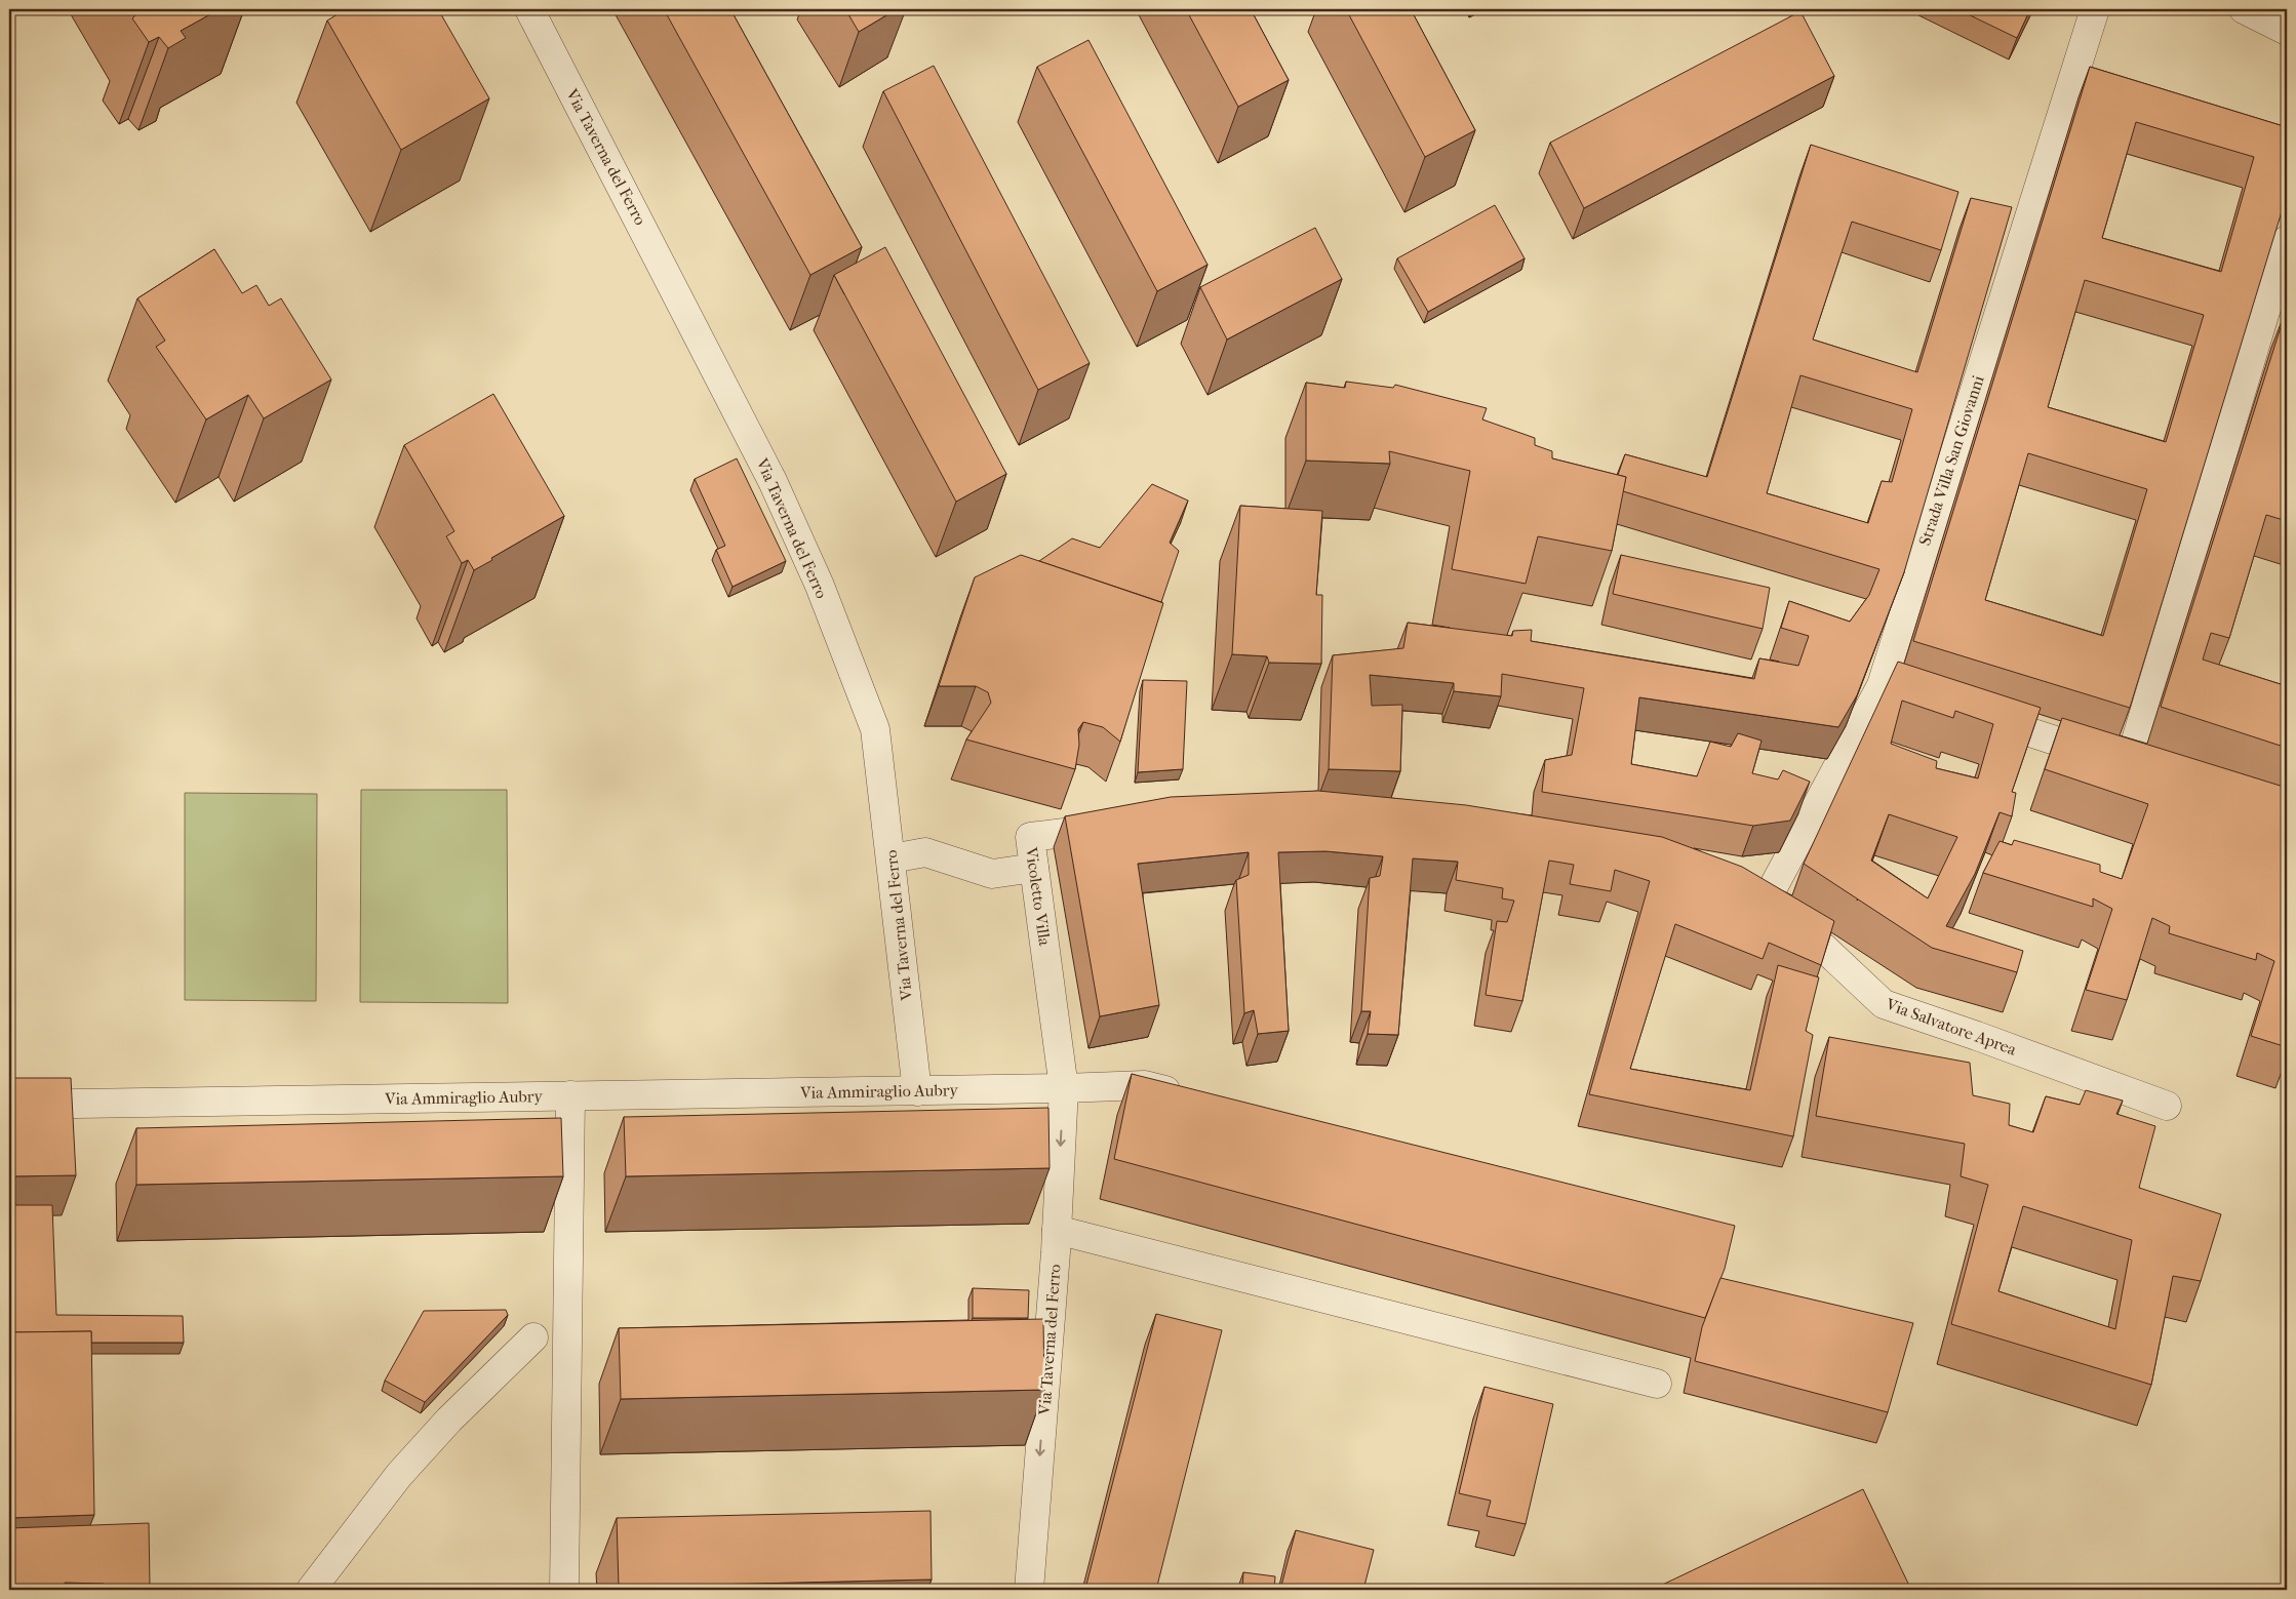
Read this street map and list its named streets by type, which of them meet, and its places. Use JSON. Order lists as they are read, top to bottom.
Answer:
{
  "streets": {
    "street": [
      "Via Taverna del Ferro",
      "Strada Villa San Giovanni",
      "Vicoletto Villa",
      "Via Salvatore Aprea",
      "Via Ammiraglio Aubry"
    ]
  },
  "crossings": [
    ["Via Taverna del Ferro", "Vicoletto Villa"],
    ["Via Taverna del Ferro", "Via Ammiraglio Aubry"],
    ["Strada Villa San Giovanni", "Via Salvatore Aprea"],
    ["Vicoletto Villa", "Via Ammiraglio Aubry"]
  ]
}
